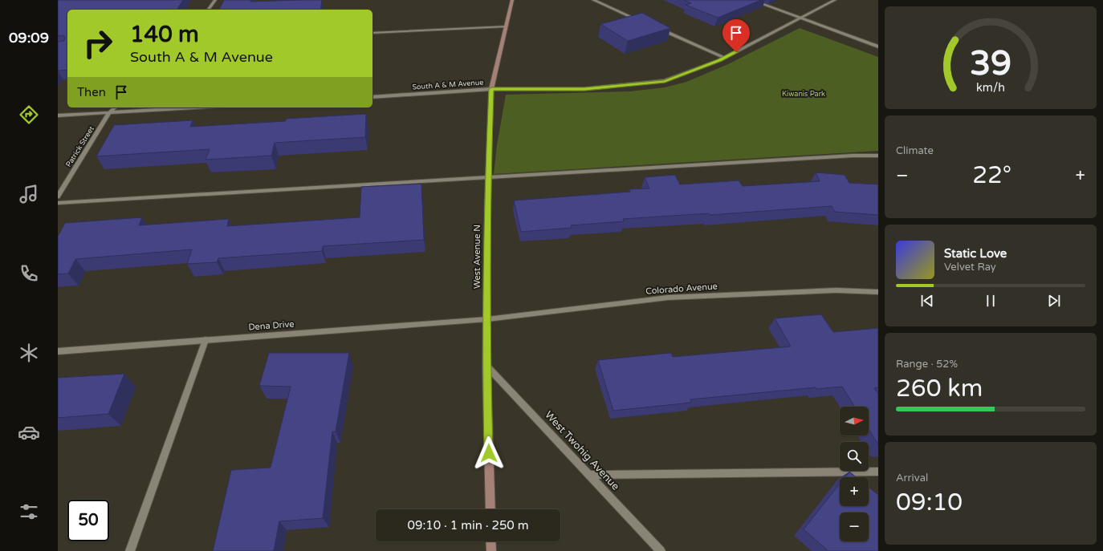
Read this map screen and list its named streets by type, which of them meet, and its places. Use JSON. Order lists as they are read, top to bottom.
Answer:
{
  "streets": {
    "main road": ["West Avenue N"],
    "street": [
      "South A & M Avenue",
      "Patrick Street",
      "Colorado Avenue",
      "Dena Drive",
      "West Twohig Avenue"
    ]
  },
  "crossings": [
    ["South A & M Avenue", "West Avenue N"],
    ["West Avenue N", "Colorado Avenue"],
    ["West Avenue N", "Dena Drive"],
    ["West Avenue N", "West Twohig Avenue"],
    ["Colorado Avenue", "Dena Drive"]
  ],
  "parks": ["Kiwanis Park"],
  "north": "right",
  "page": {
    "tabs": "09:09",
    "turn": ["140 m", "South A & M Avenue"],
    "then": "Then",
    "tile": [
      "Climate",
      ["Range · 52%", "260 km"],
      ["Arrival", "09:10"]
    ],
    "heat": ["−", "22°", "+"],
    "song": ["Static Love", "Velvet Ray"],
    "map_buttons": ["+", "−"],
    "limit": "50",
    "trip": "09:10 · 1 min · 250 m",
    "gauge": ["39", "km/h"]
  }
}
